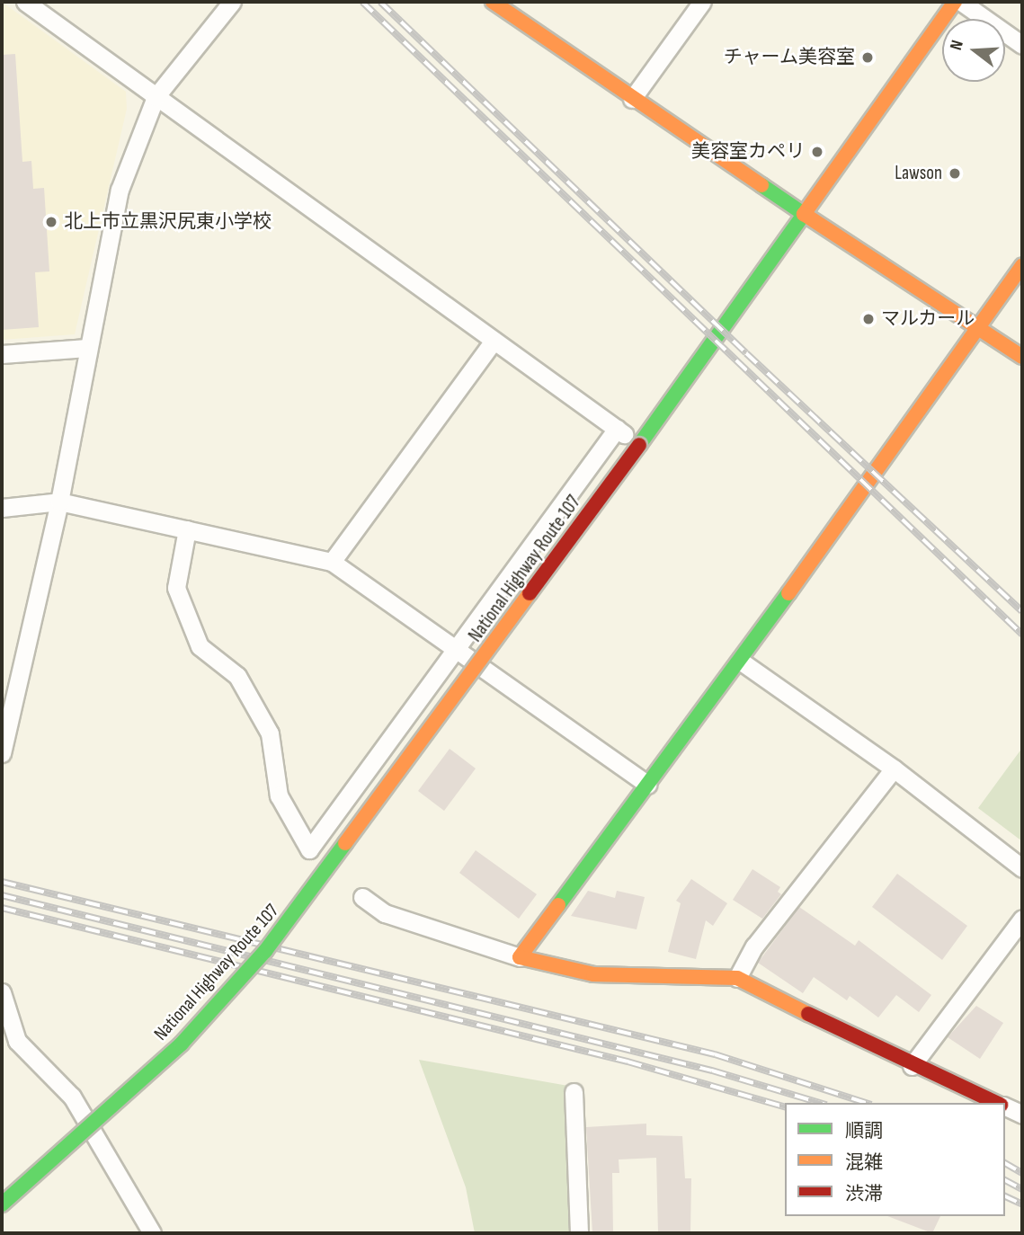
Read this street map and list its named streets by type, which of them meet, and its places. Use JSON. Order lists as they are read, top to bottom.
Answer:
{
  "streets": {
    "main road": ["National Highway Route 107"]
  },
  "places": [
    "チャーム美容室",
    "美容室カペリ",
    "Lawson",
    "北上市立黒沢尻東小学校",
    "マルカール"
  ],
  "legend": ["順調", "混雑", "渋滞"],
  "north": "left"
}
